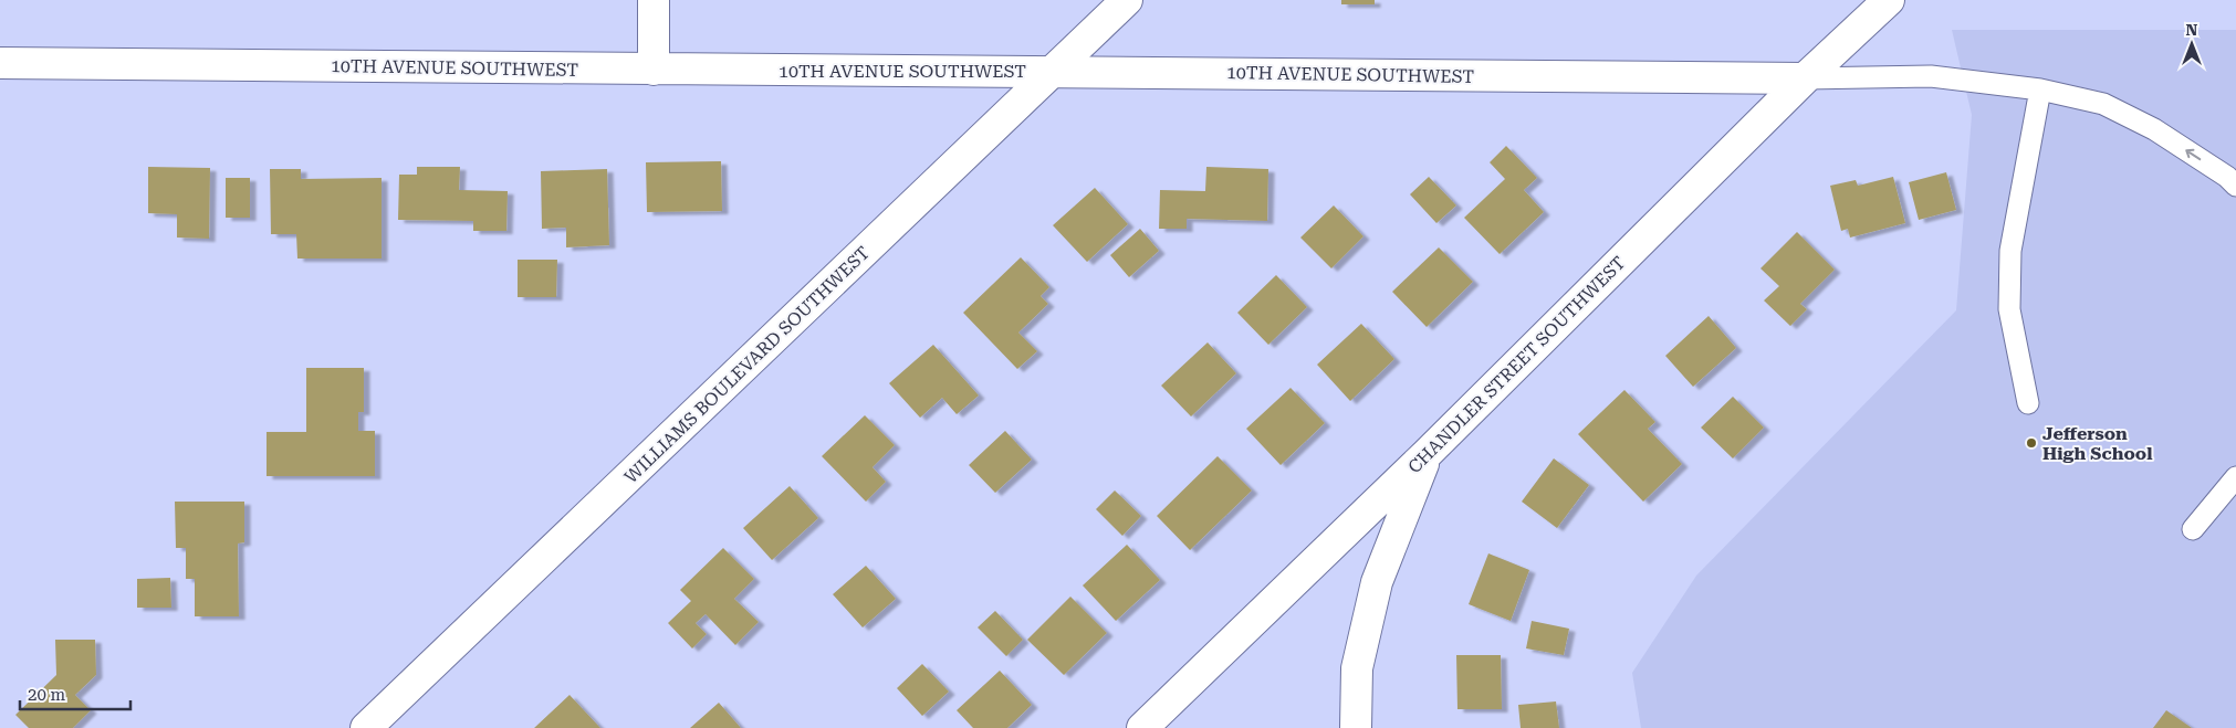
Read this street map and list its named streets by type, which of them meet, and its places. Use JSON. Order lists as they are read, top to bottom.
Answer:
{
  "streets": {
    "street": ["10TH AVENUE SOUTHWEST", "WILLIAMS BOULEVARD SOUTHWEST", "CHANDLER STREET SOUTHWEST"]
  },
  "crossings": [
    ["10TH AVENUE SOUTHWEST", "WILLIAMS BOULEVARD SOUTHWEST"],
    ["10TH AVENUE SOUTHWEST", "CHANDLER STREET SOUTHWEST"]
  ],
  "places": ["Jefferson High School"],
  "scale_bar": "20 m",
  "north": "top"
}
